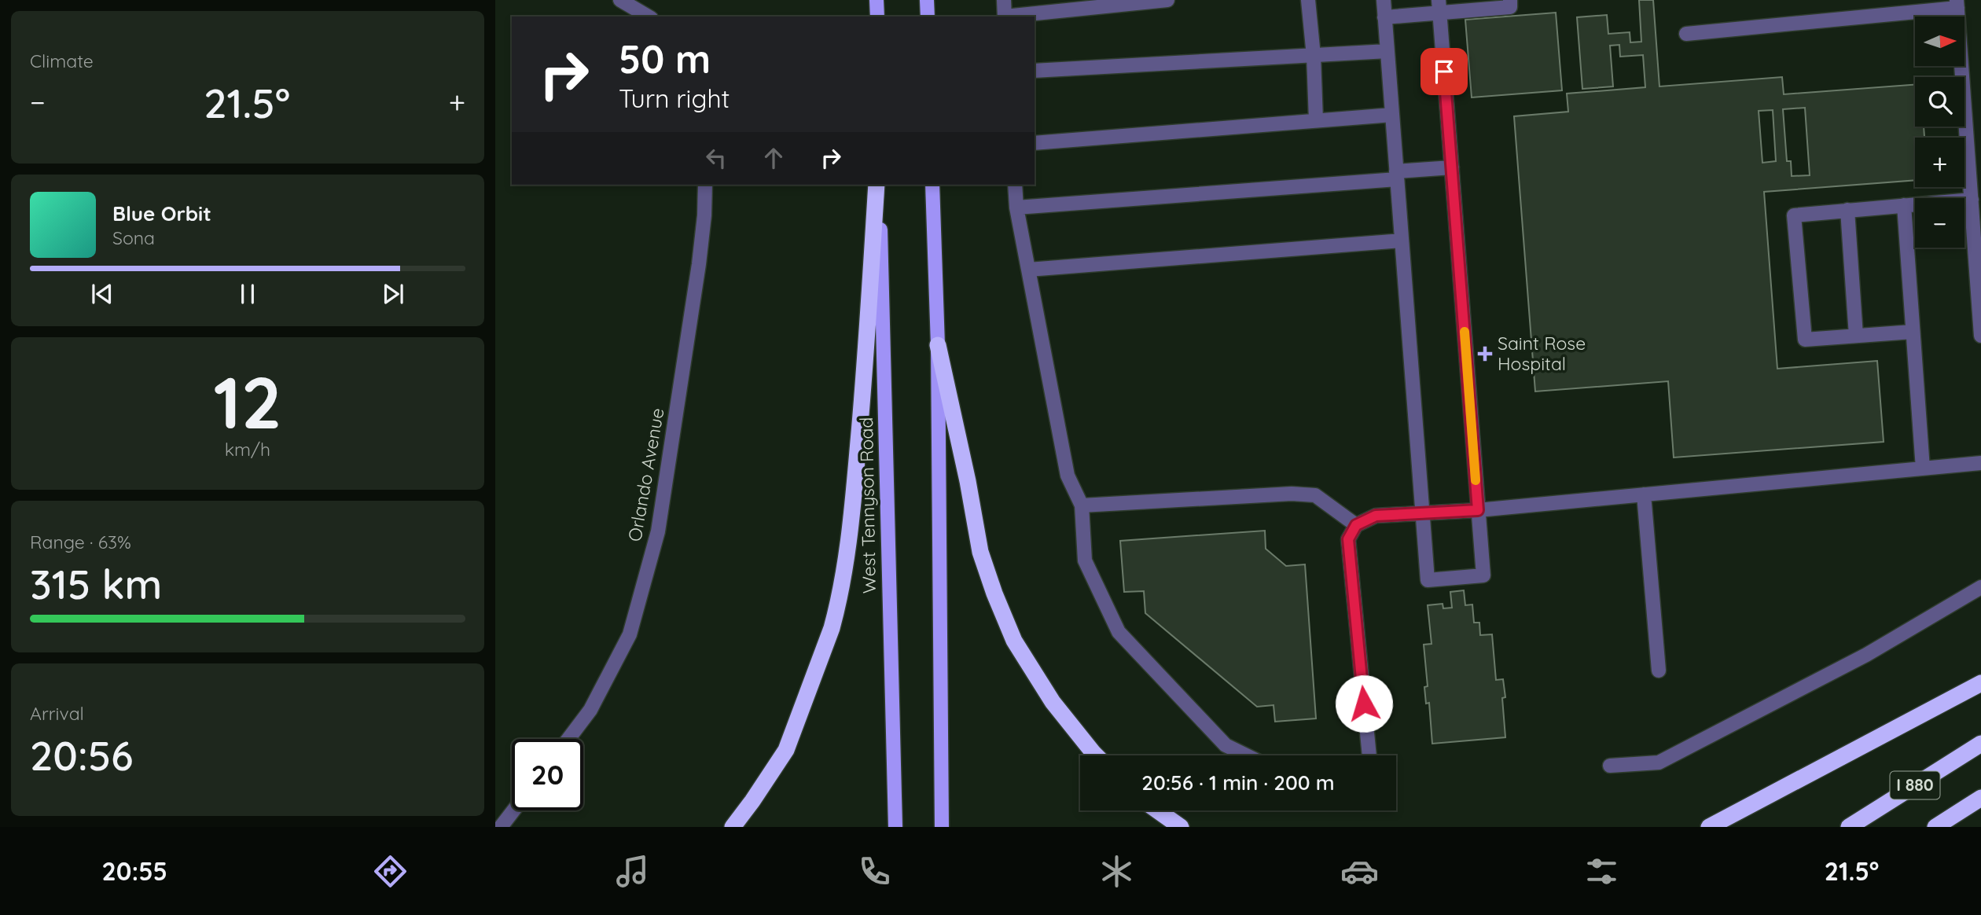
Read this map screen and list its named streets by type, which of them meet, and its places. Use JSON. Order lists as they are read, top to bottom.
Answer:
{
  "streets": {
    "highway": ["I 880"],
    "main road": ["West Tennyson Road"],
    "street": ["Orlando Avenue"]
  },
  "places": {
    "health": ["Saint Rose Hospital"]
  },
  "north": "right",
  "page": {
    "tile": [
      "Climate",
      ["12", "km/h"],
      ["Range · 63%", "315 km"],
      ["Arrival", "20:56"]
    ],
    "map_buttons": ["+", "−"],
    "turn": ["50 m", "Turn right"],
    "heat": ["−", "21.5°", "+"],
    "song": ["Blue Orbit", "Sona"],
    "limit": "20",
    "trip": "20:56 · 1 min · 200 m",
    "tabs": ["20:55", "21.5°"]
  }
}
